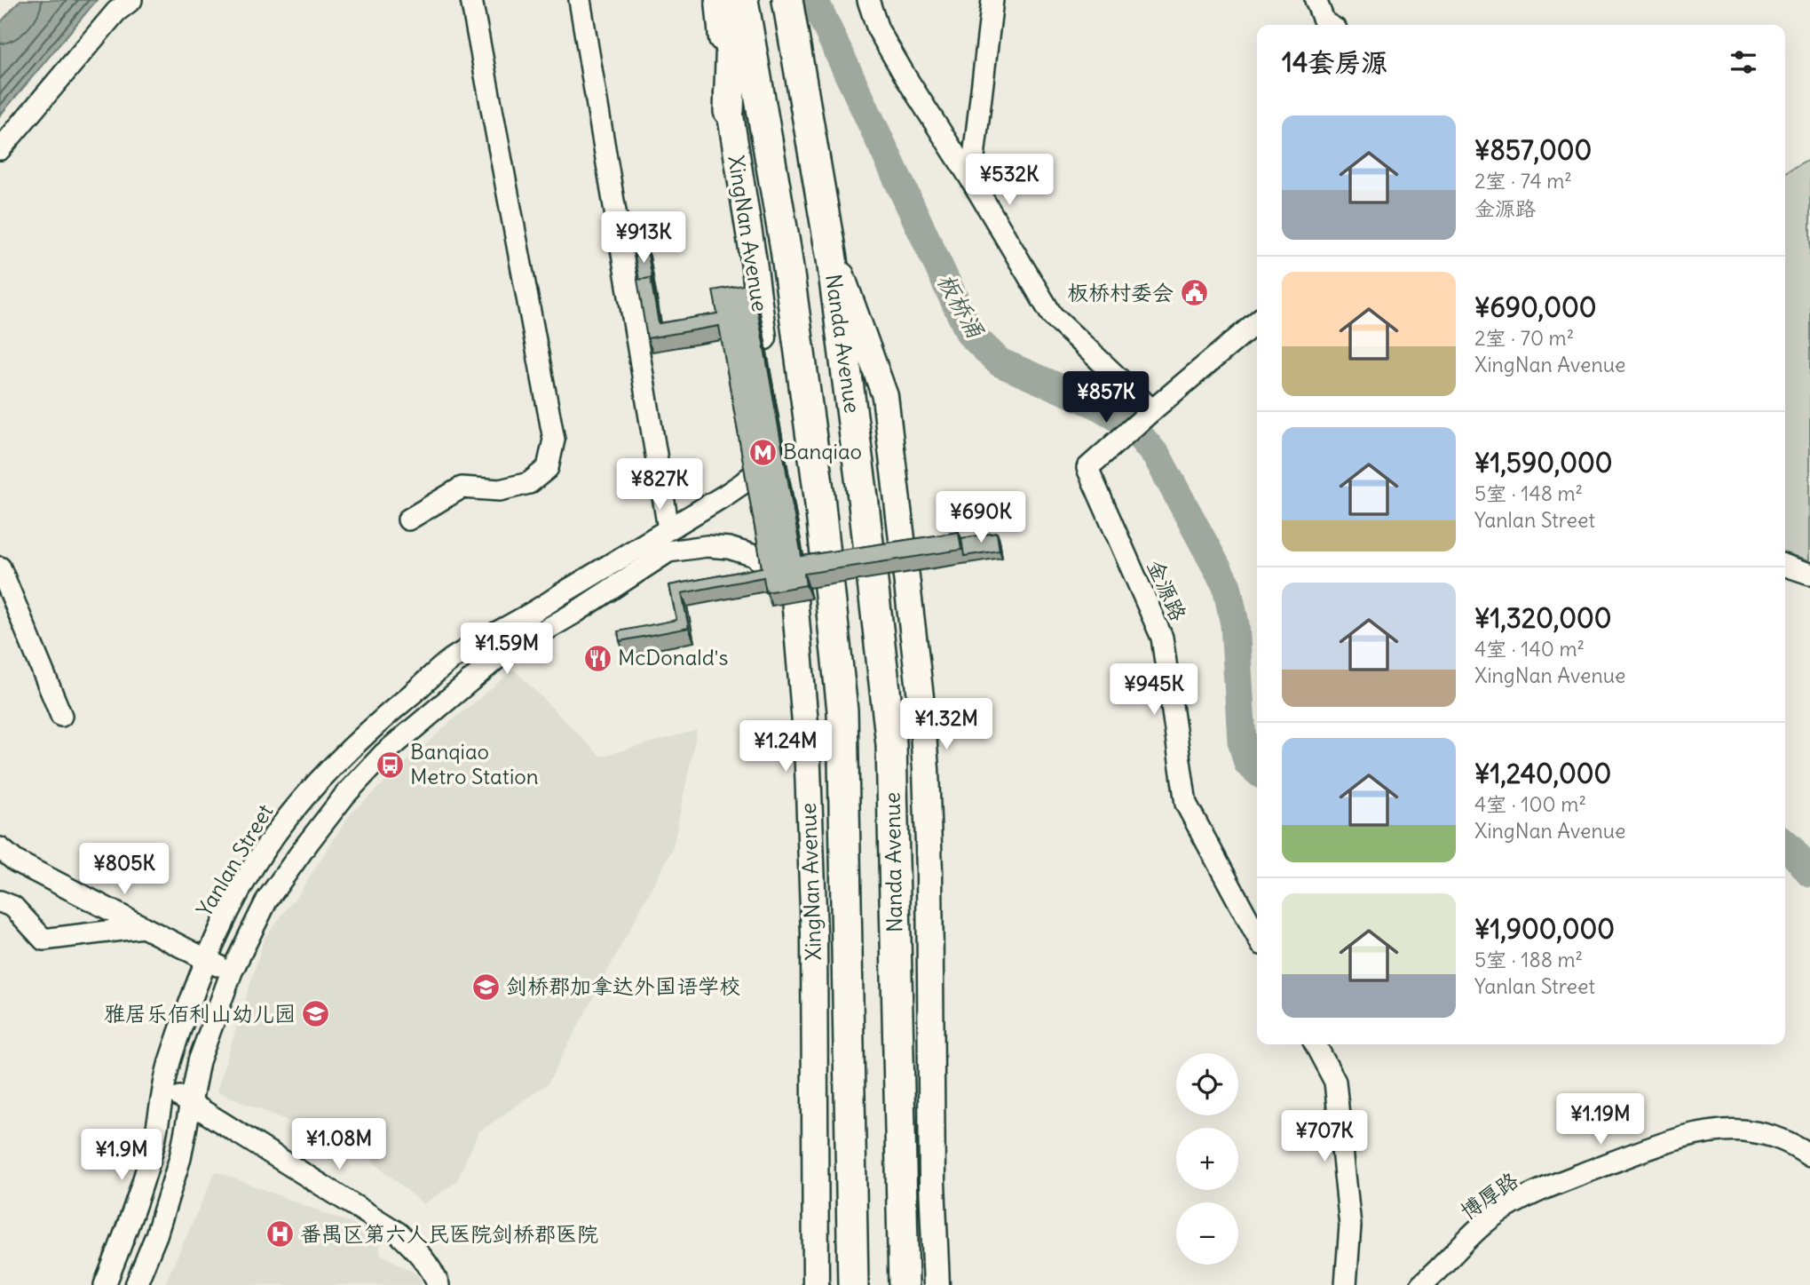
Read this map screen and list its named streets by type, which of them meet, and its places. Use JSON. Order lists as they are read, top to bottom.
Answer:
{
  "streets": {
    "highway": ["Nanda Avenue"],
    "main road": ["XingNan Avenue"],
    "street": ["金源路", "Yanlan Street", "博厚路"]
  },
  "water": ["板桥涌"],
  "places": {
    "public building": ["板桥村委会"],
    "metro station": ["Banqiao"],
    "restaurant": ["McDonald's"],
    "bus stop": ["Banqiao Metro Station"],
    "school or university": ["剑桥郡加拿达外国语学校", "雅居乐佰利山幼儿园"],
    "hospital": ["番禺区第六人民医院剑桥郡医院"]
  },
  "page": {
    "heading": "14套房源",
    "list": [
      {
        "name": "¥857,000",
        "note": "2室 · 74 m² · 金源路"
      },
      {
        "name": "¥690,000",
        "note": "2室 · 70 m² · XingNan Avenue"
      },
      {
        "name": "¥1,590,000",
        "note": "5室 · 148 m² · Yanlan Street"
      },
      {
        "name": "¥1,320,000",
        "note": "4室 · 140 m² · XingNan Avenue"
      },
      {
        "name": "¥1,240,000",
        "note": "4室 · 100 m² · XingNan Avenue"
      },
      {
        "name": "¥1,900,000",
        "note": "5室 · 188 m² · Yanlan Street"
      }
    ],
    "price": [
      "¥532K",
      "¥913K",
      "¥857K",
      "¥827K",
      "¥690K",
      "¥1.59M",
      "¥945K",
      "¥1.32M",
      "¥1.24M",
      "¥805K",
      "¥1.19M",
      "¥707K",
      "¥1.08M",
      "¥1.9M"
    ],
    "map_buttons": ["+", "−"]
  }
}
